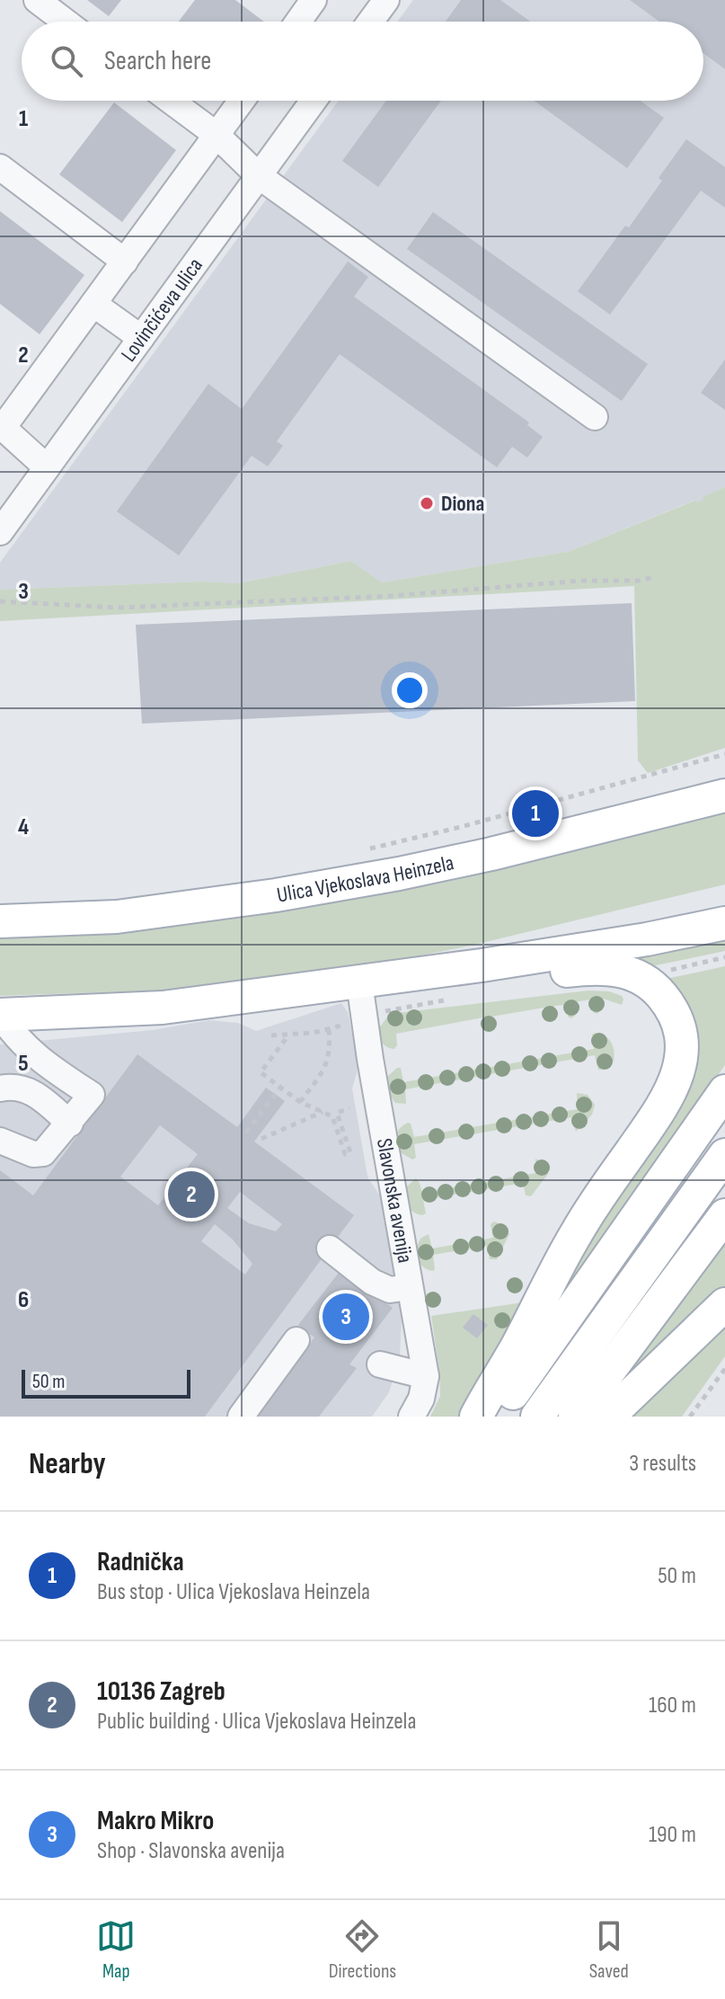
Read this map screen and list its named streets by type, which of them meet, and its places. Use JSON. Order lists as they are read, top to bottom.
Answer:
{
  "streets": {
    "main road": ["Ulica Vjekoslava Heinzela"],
    "street": ["Lovinčićeva ulica", "Slavonska avenija"]
  },
  "places": ["Diona"],
  "scale_bar": "50 m",
  "page": {
    "search": "Search here",
    "pins": ["1", "2", "3"],
    "scale": "50 m",
    "heading": ["Nearby", "3 results"],
    "list": [
      {
        "mark": "1",
        "name": "Radnička",
        "note": "Bus stop · Ulica Vjekoslava Heinzela",
        "value": "50 m"
      },
      {
        "mark": "2",
        "name": "10136 Zagreb",
        "note": "Public building · Ulica Vjekoslava Heinzela",
        "value": "160 m"
      },
      {
        "mark": "3",
        "name": "Makro Mikro",
        "note": "Shop · Slavonska avenija",
        "value": "190 m"
      }
    ],
    "nav": ["Map", "Directions", "Saved"]
  },
  "grid": {
    "rows": [
      "1",
      "2",
      "3",
      "4",
      "5",
      "6"
    ]
  }
}
